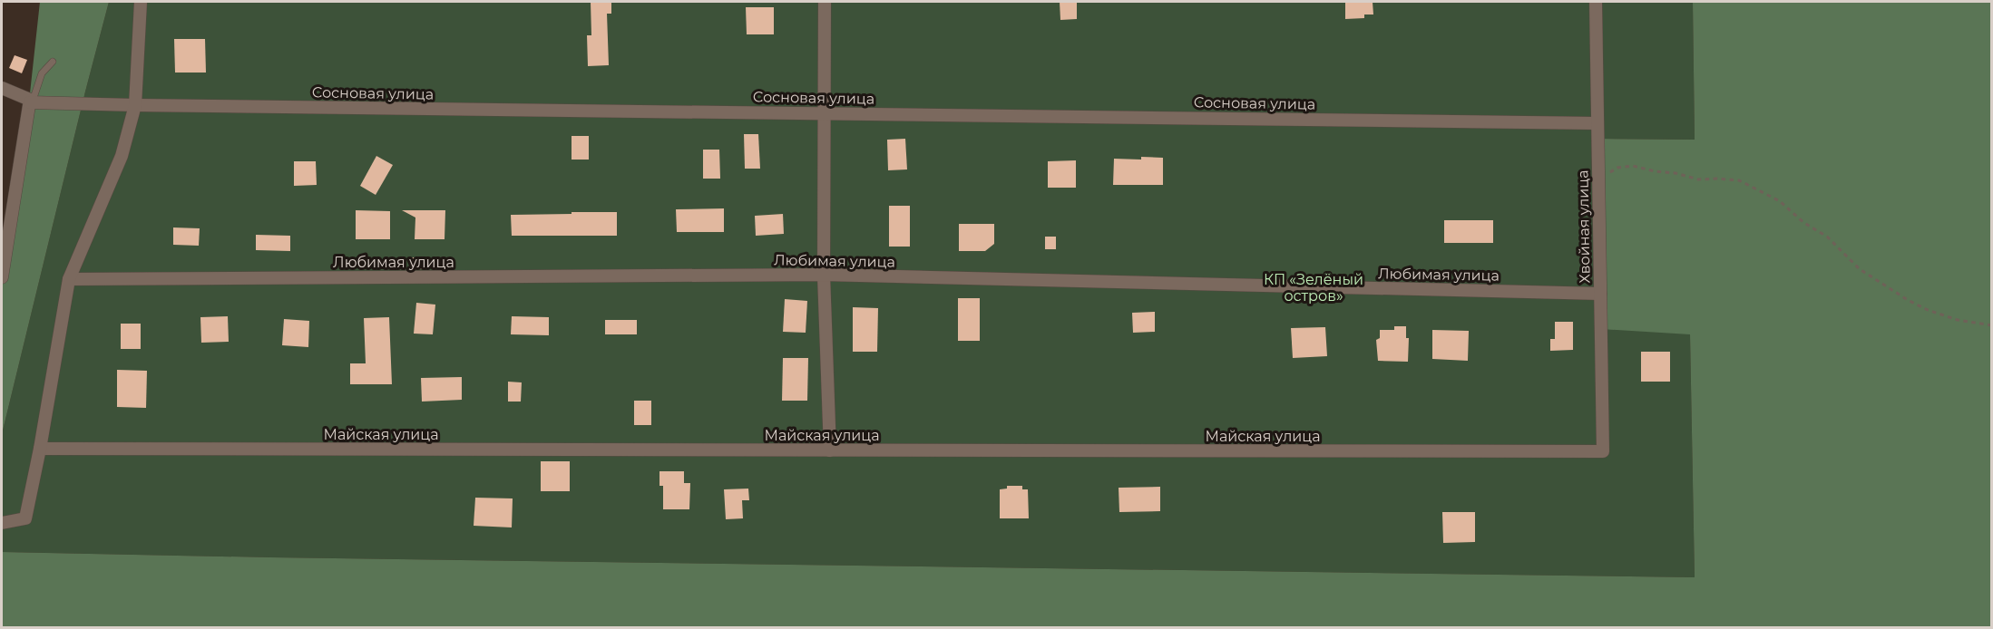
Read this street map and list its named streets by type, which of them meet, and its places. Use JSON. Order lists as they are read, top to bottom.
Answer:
{
  "streets": {
    "street": [
      "Сосновая улица",
      "Хвойная улица",
      "Любимая улица",
      "Майская улица"
    ]
  },
  "crossings": [
    ["Сосновая улица", "Хвойная улица"],
    ["Хвойная улица", "Любимая улица"],
    ["Хвойная улица", "Майская улица"]
  ],
  "parks": ["КП «Зелёный остров»"]
}
